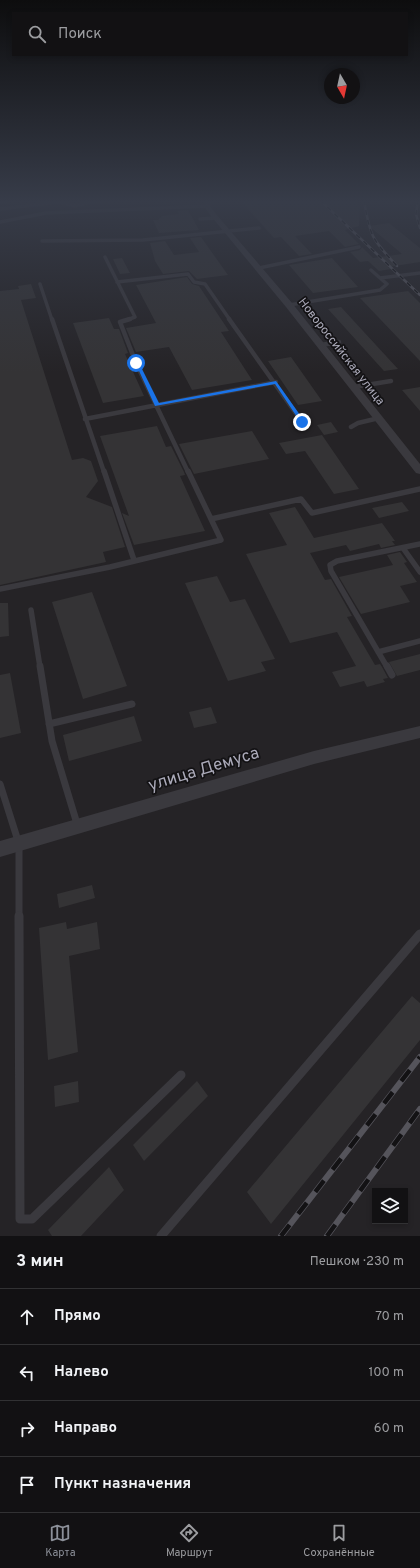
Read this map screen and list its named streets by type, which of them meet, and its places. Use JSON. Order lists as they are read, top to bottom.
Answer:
{
  "streets": {
    "street": ["Новороссийская улица", "улица Демуса"]
  },
  "north": "bottom",
  "page": {
    "search": "Поиск",
    "heading": ["3 мин", "Пешком · 230 m"],
    "list": [
      ["Прямо", "70 m"],
      ["Налево", "100 m"],
      ["Направо", "60 m"],
      "Пункт назначения"
    ],
    "nav": ["Карта", "Маршрут", "Сохранённые"]
  }
}
